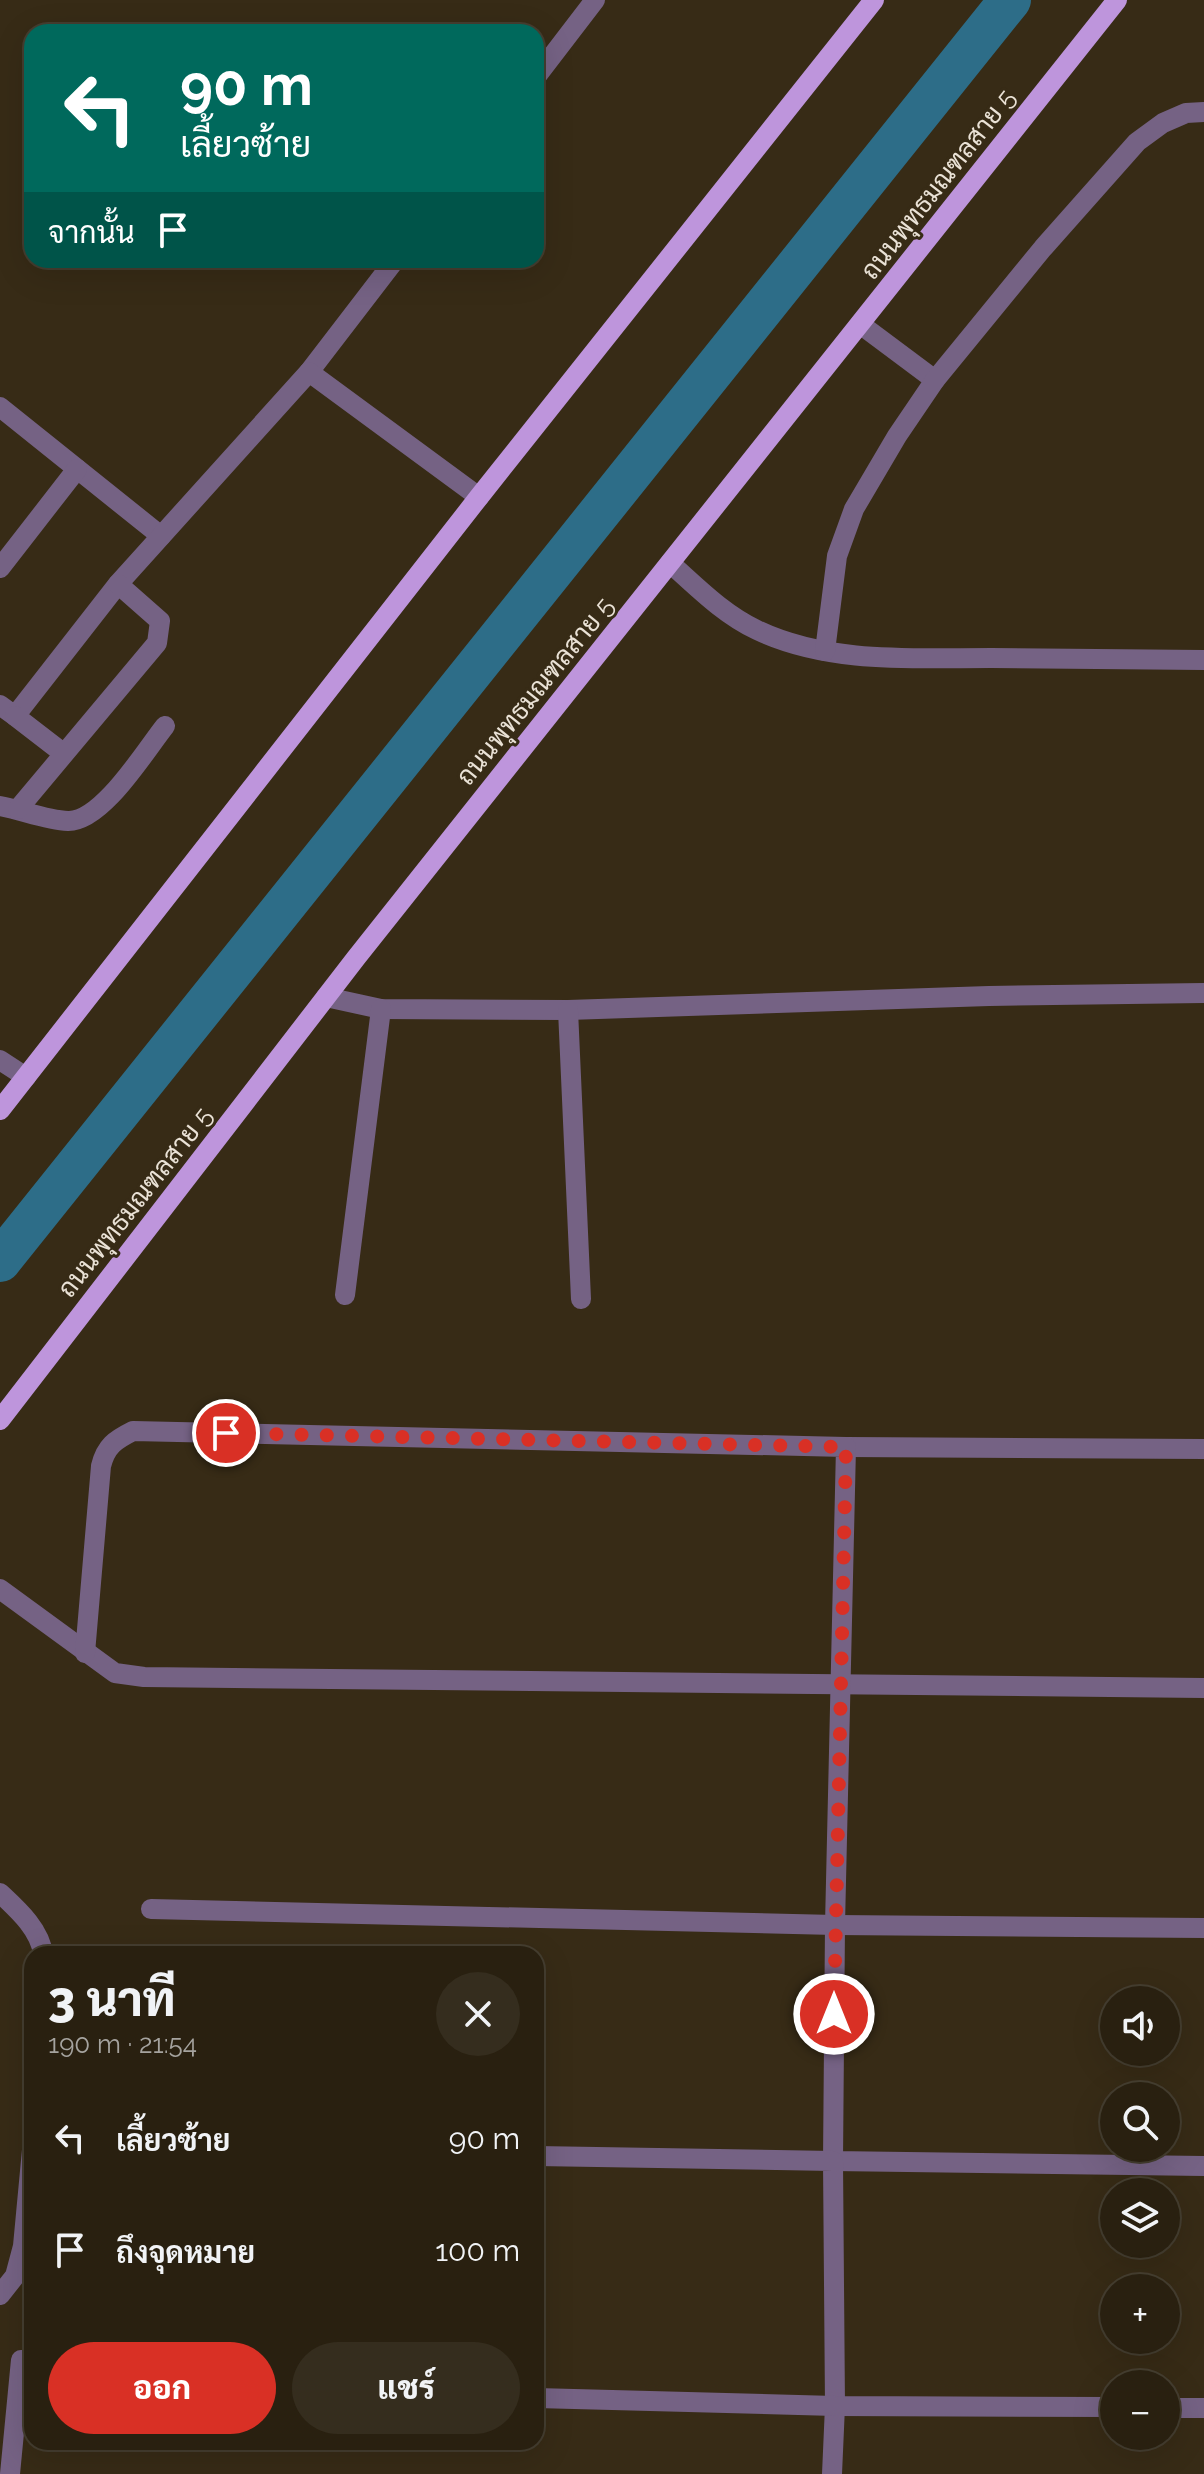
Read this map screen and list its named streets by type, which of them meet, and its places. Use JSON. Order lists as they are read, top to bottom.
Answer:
{
  "streets": {
    "main road": ["ถนนพุทธมณฑลสาย 5"]
  },
  "page": {
    "turn": ["90 m", "เลี้ยวซ้าย"],
    "then": "จากนั้น",
    "heading": ["3 นาที", "190 m · 21:54"],
    "map_buttons": ["+", "−"],
    "list": [
      {
        "name": "เลี้ยวซ้าย",
        "value": "90 m"
      },
      {
        "name": "ถึงจุดหมาย",
        "value": "100 m"
      }
    ],
    "buttons": ["ออก", "แชร์"]
  }
}
